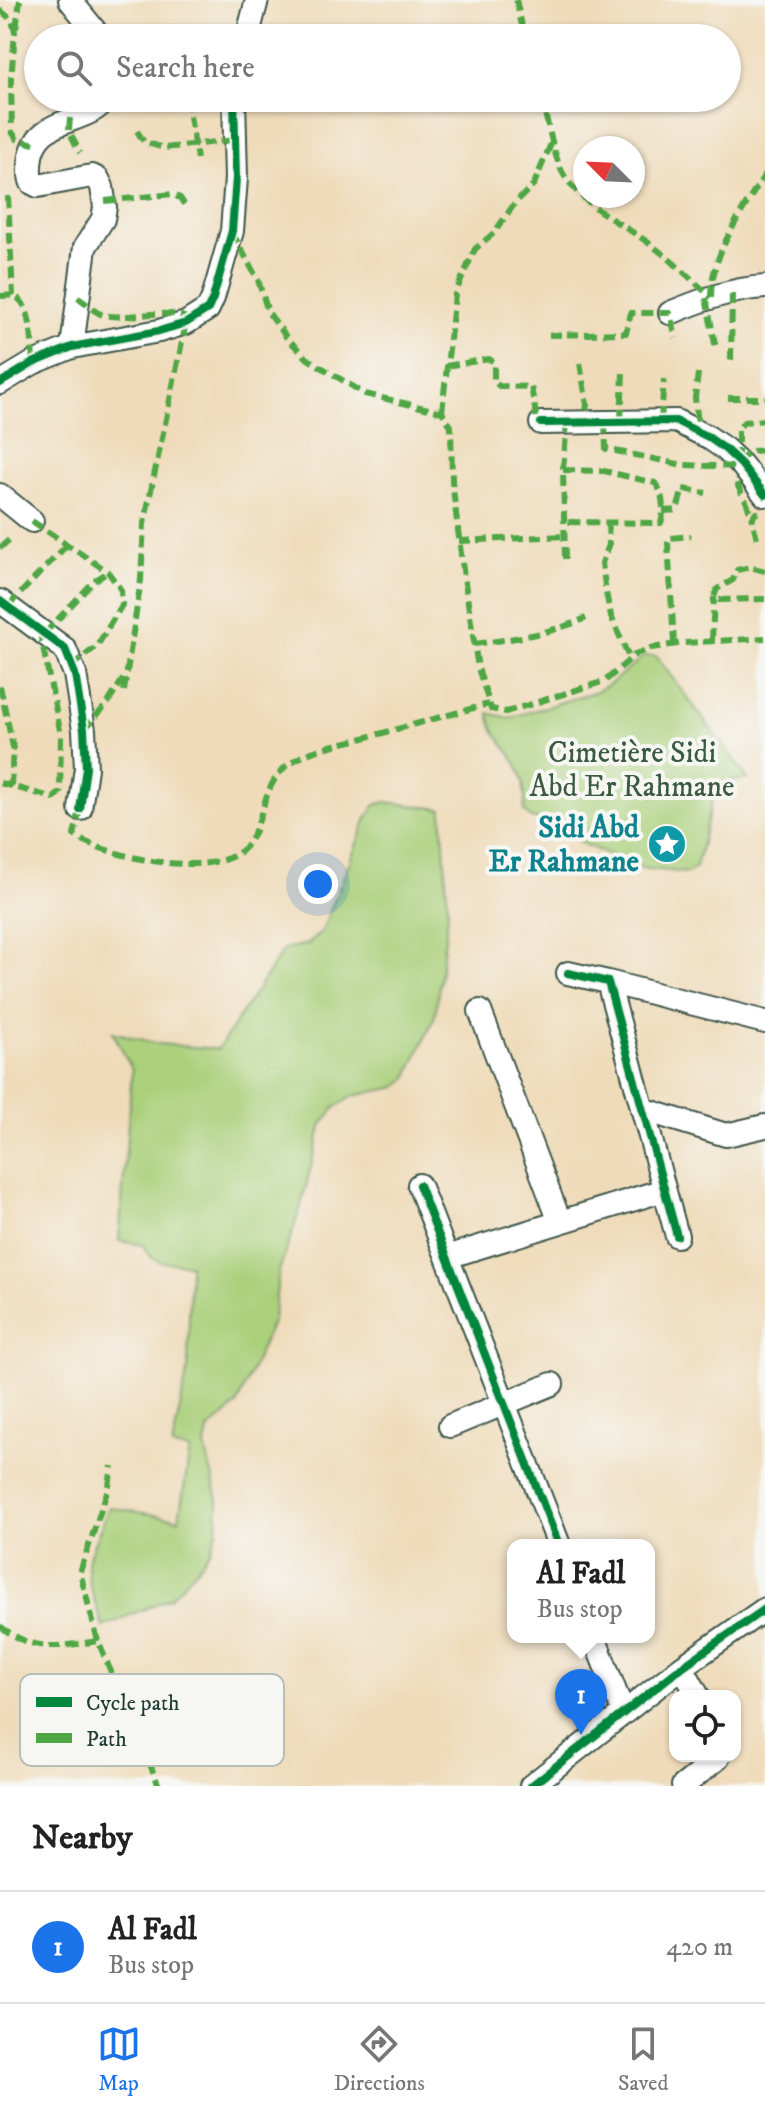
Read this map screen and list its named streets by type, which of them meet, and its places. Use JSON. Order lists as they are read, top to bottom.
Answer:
{
  "parks": ["Cimetière Sidi Abd Er Rahmane"],
  "places": {
    "place": ["Sidi Abd Er Rahmane"]
  },
  "legend": ["Cycle path", "Path"],
  "north": "top left",
  "page": {
    "search": "Search here",
    "popup": ["Al Fadl", "Bus stop"],
    "pins": "1",
    "heading": "Nearby",
    "list": [
      {
        "mark": "1",
        "name": "Al Fadl",
        "note": "Bus stop",
        "value": "420 m"
      }
    ],
    "nav": ["Map", "Directions", "Saved"]
  }
}
